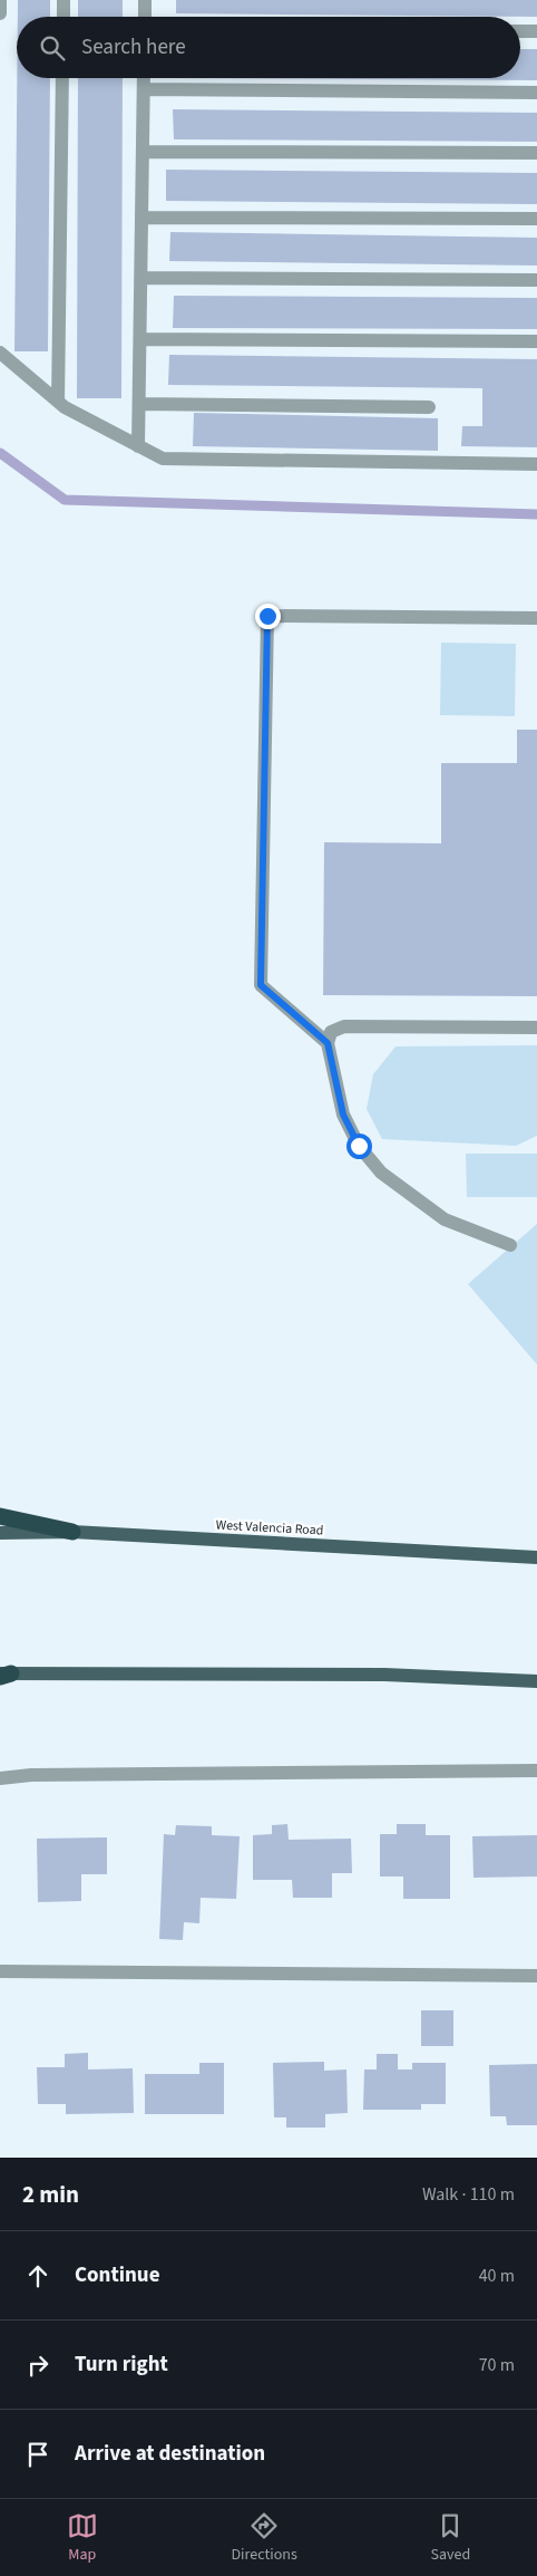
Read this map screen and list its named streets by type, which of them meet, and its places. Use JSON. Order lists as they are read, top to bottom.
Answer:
{
  "streets": {
    "main road": ["West Valencia Road"]
  },
  "page": {
    "search": "Search here",
    "heading": ["2 min", "Walk · 110 m"],
    "list": [
      ["Continue", "40 m"],
      ["Turn right", "70 m"],
      "Arrive at destination"
    ],
    "nav": ["Map", "Directions", "Saved"]
  }
}
